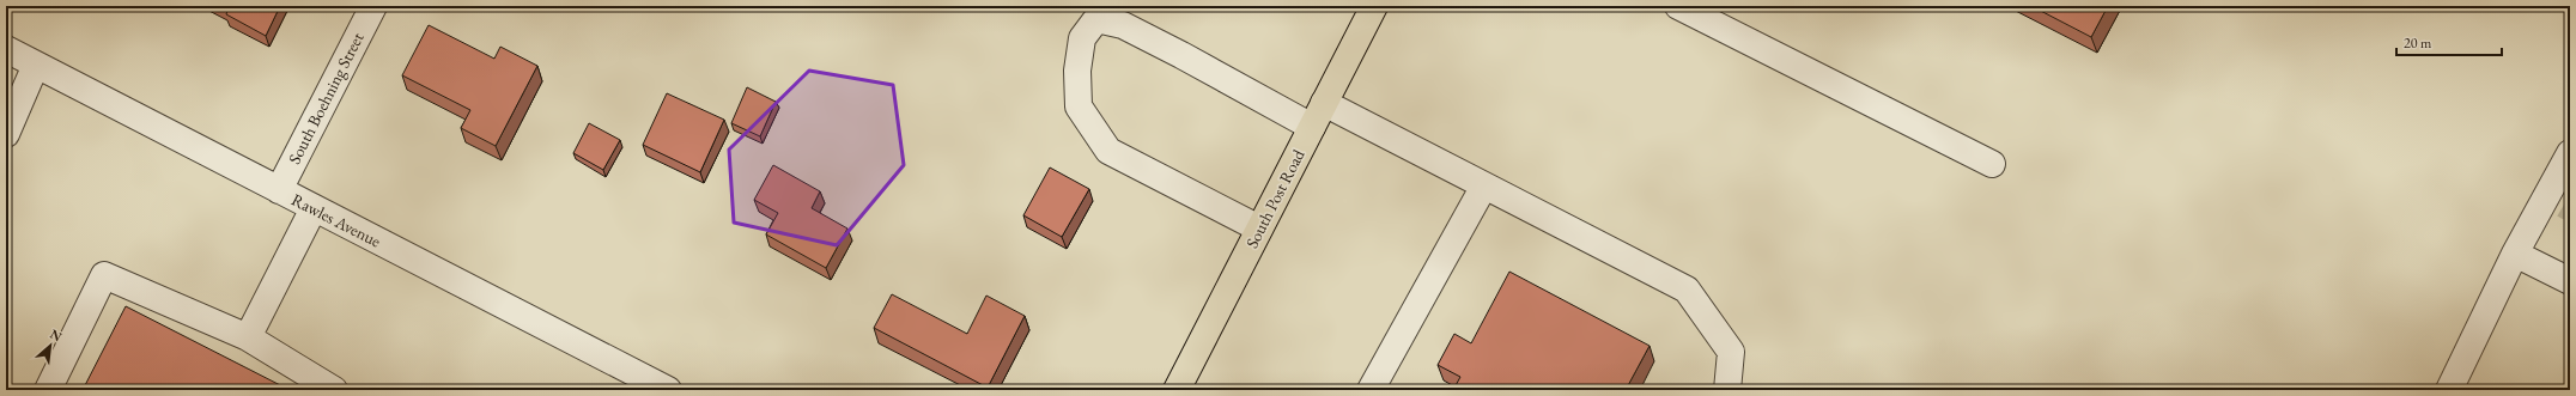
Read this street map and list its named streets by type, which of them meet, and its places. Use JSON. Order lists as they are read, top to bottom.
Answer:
{
  "streets": {
    "main road": ["South Post Road"],
    "street": ["South Boehning Street", "Rawles Avenue"]
  },
  "crossings": [
    ["South Boehning Street", "Rawles Avenue"]
  ],
  "scale_bar": "20 m",
  "north": "top right"
}
